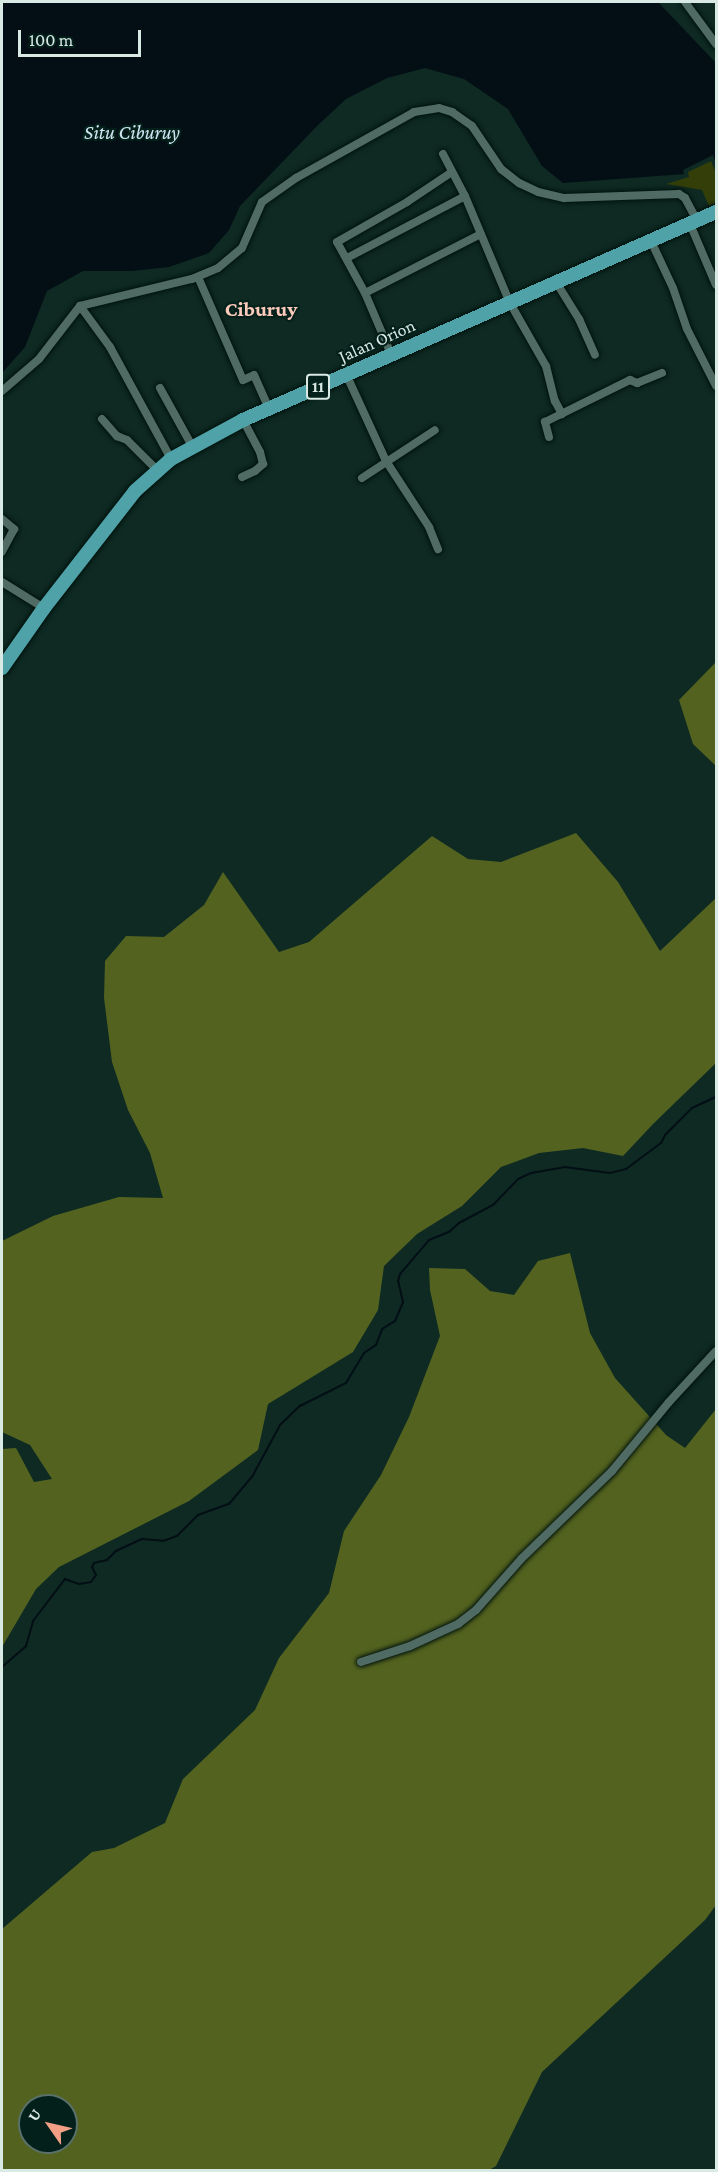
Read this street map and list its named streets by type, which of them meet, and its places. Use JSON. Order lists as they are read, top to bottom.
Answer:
{
  "streets": {
    "highway": ["Jalan Orion", "11"]
  },
  "districts": ["Ciburuy"],
  "water": ["Situ Ciburuy"],
  "scale_bar": "100 m",
  "north": "top left"
}
